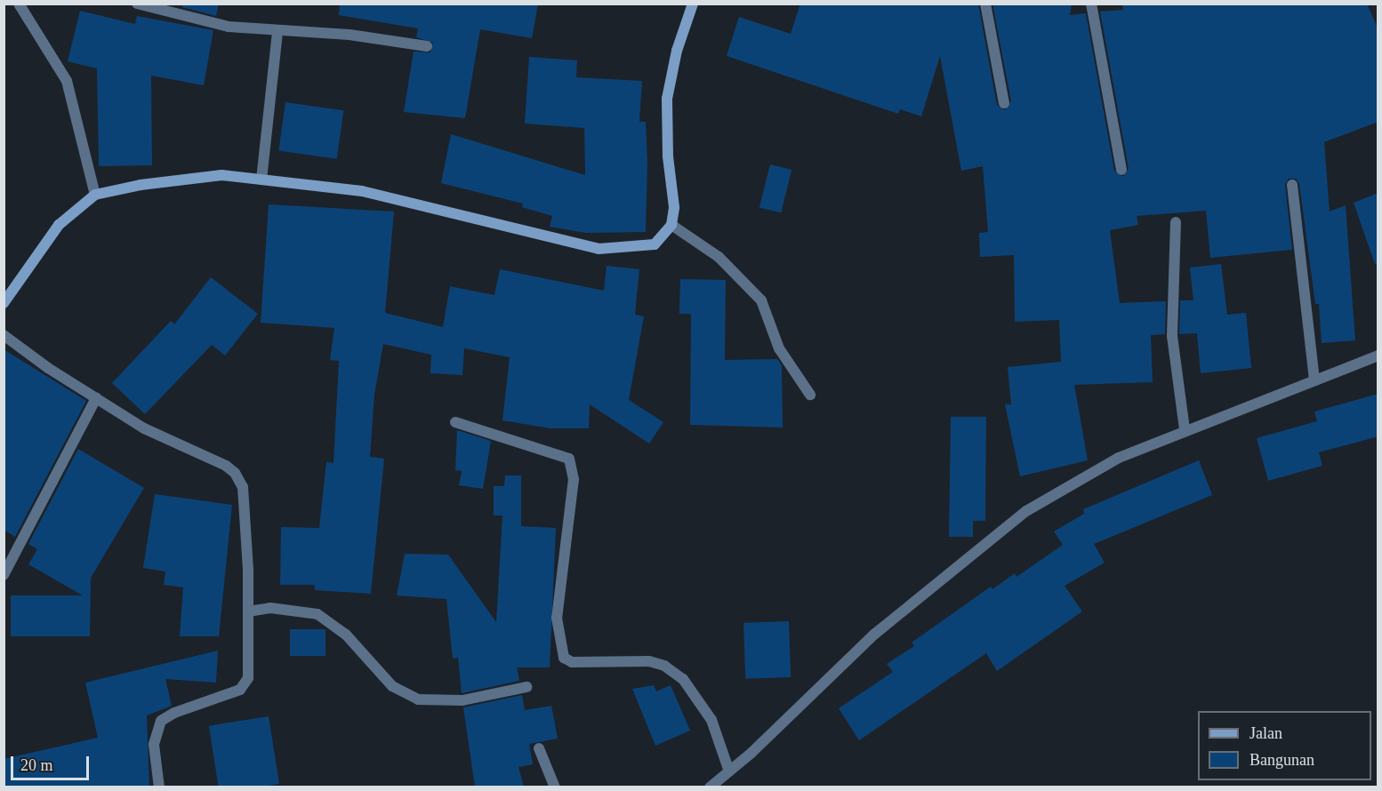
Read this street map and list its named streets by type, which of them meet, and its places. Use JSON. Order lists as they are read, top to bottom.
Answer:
{
  "legend": ["Jalan", "Bangunan"],
  "scale_bar": "20 m"
}
